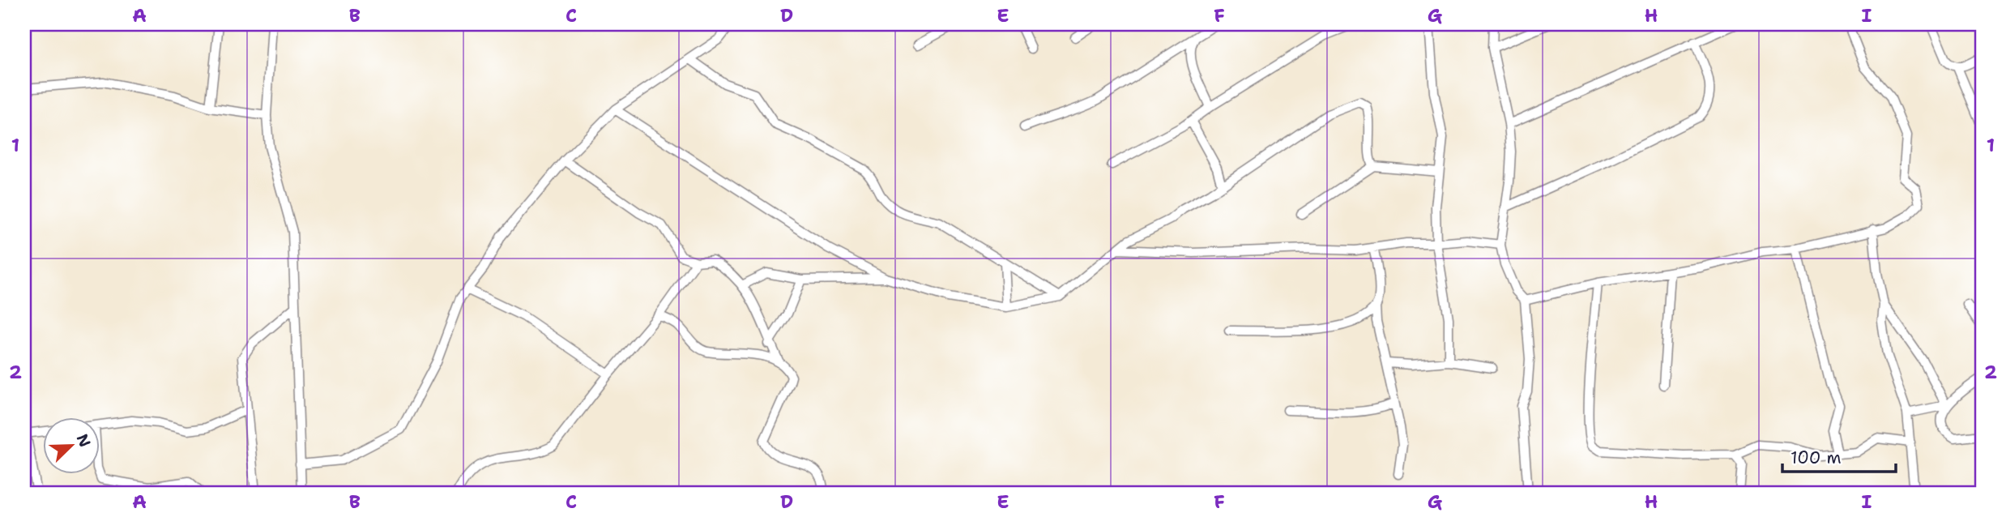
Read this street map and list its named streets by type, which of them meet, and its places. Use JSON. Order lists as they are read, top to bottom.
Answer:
{
  "scale_bar": "100 m",
  "north": "top right",
  "grid": {
    "columns": [
      "A",
      "B",
      "C",
      "D",
      "E",
      "F",
      "G",
      "H",
      "I"
    ],
    "rows": ["1", "2"]
  }
}
